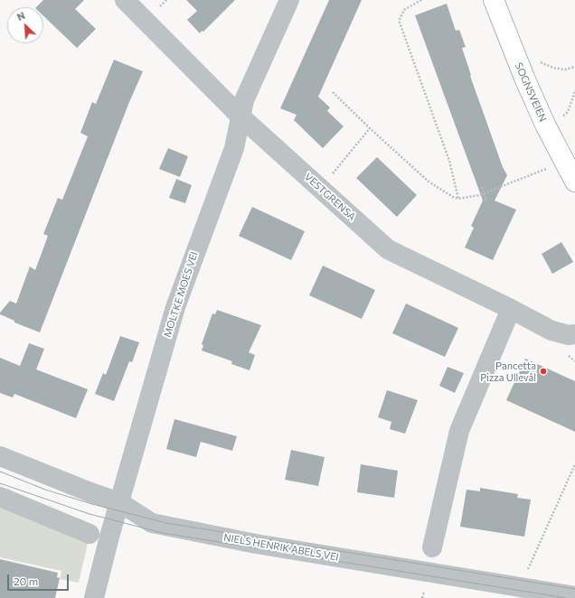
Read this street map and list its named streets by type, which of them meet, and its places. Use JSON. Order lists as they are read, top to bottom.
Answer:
{
  "streets": {
    "main road": ["SOGNSVEIEN"],
    "street": ["VESTGRENSA", "MOLTKE MOES VEI", "NIELS HENRIK ABELS VEI"]
  },
  "crossings": [
    ["VESTGRENSA", "MOLTKE MOES VEI"],
    ["MOLTKE MOES VEI", "NIELS HENRIK ABELS VEI"]
  ],
  "places": ["Pancetta Pizza Ullevål"],
  "scale_bar": "20 m",
  "north": "top left"
}
